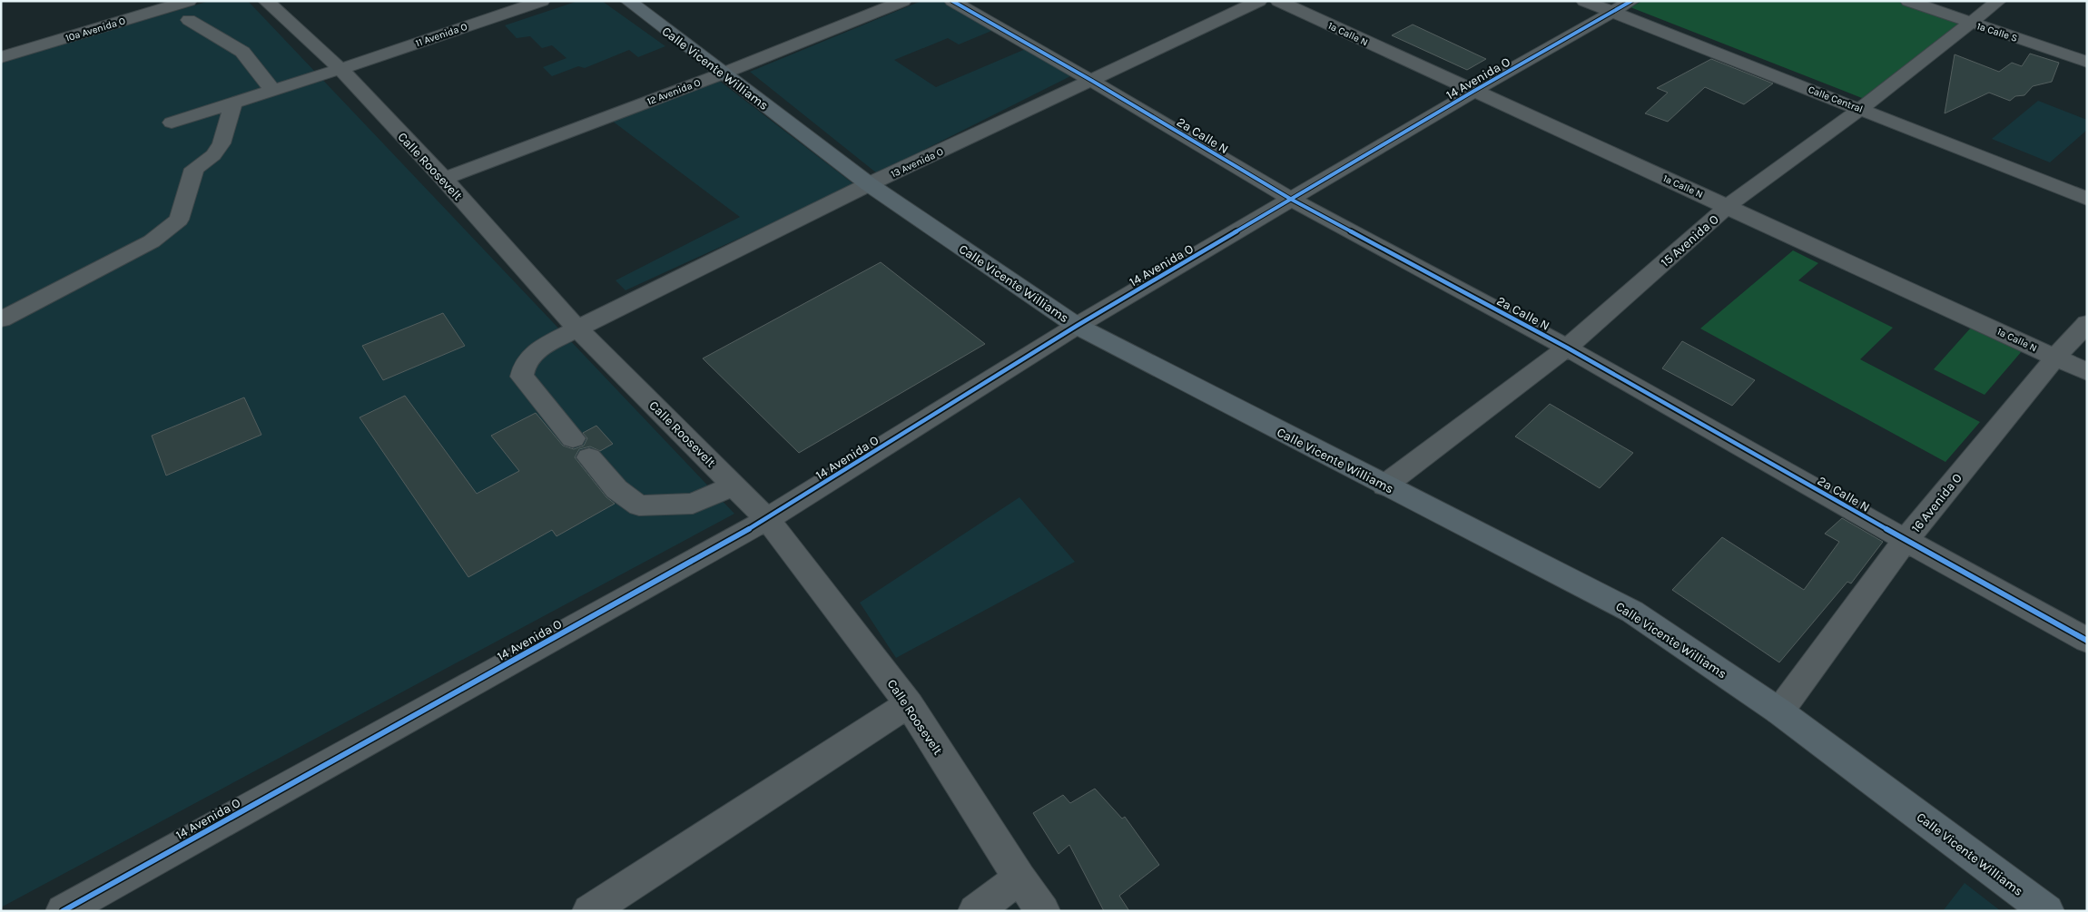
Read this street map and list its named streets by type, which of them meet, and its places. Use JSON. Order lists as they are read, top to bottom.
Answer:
{
  "streets": {
    "main road": ["Calle Vicente Williams"],
    "street": [
      "10a Avenida O",
      "1a Calle S",
      "1a Calle N",
      "11 Avenida O",
      "14 Avenida O",
      "12 Avenida O",
      "Calle Central",
      "2a Calle N",
      "13 Avenida O",
      "Calle Roosevelt",
      "15 Avenida O",
      "16 Avenida O"
    ]
  },
  "crossings": [
    ["1a Calle S", "15 Avenida O"],
    ["1a Calle N", "14 Avenida O"],
    ["1a Calle N", "15 Avenida O"],
    ["1a Calle N", "16 Avenida O"],
    ["11 Avenida O", "Calle Roosevelt"],
    ["Calle Vicente Williams", "14 Avenida O"],
    ["Calle Vicente Williams", "12 Avenida O"],
    ["Calle Vicente Williams", "13 Avenida O"],
    ["Calle Vicente Williams", "15 Avenida O"],
    ["Calle Vicente Williams", "16 Avenida O"],
    ["14 Avenida O", "Calle Central"],
    ["14 Avenida O", "2a Calle N"],
    ["14 Avenida O", "Calle Roosevelt"],
    ["12 Avenida O", "Calle Roosevelt"],
    ["Calle Central", "15 Avenida O"],
    ["2a Calle N", "13 Avenida O"],
    ["2a Calle N", "15 Avenida O"],
    ["2a Calle N", "16 Avenida O"],
    ["13 Avenida O", "Calle Roosevelt"]
  ]
}
